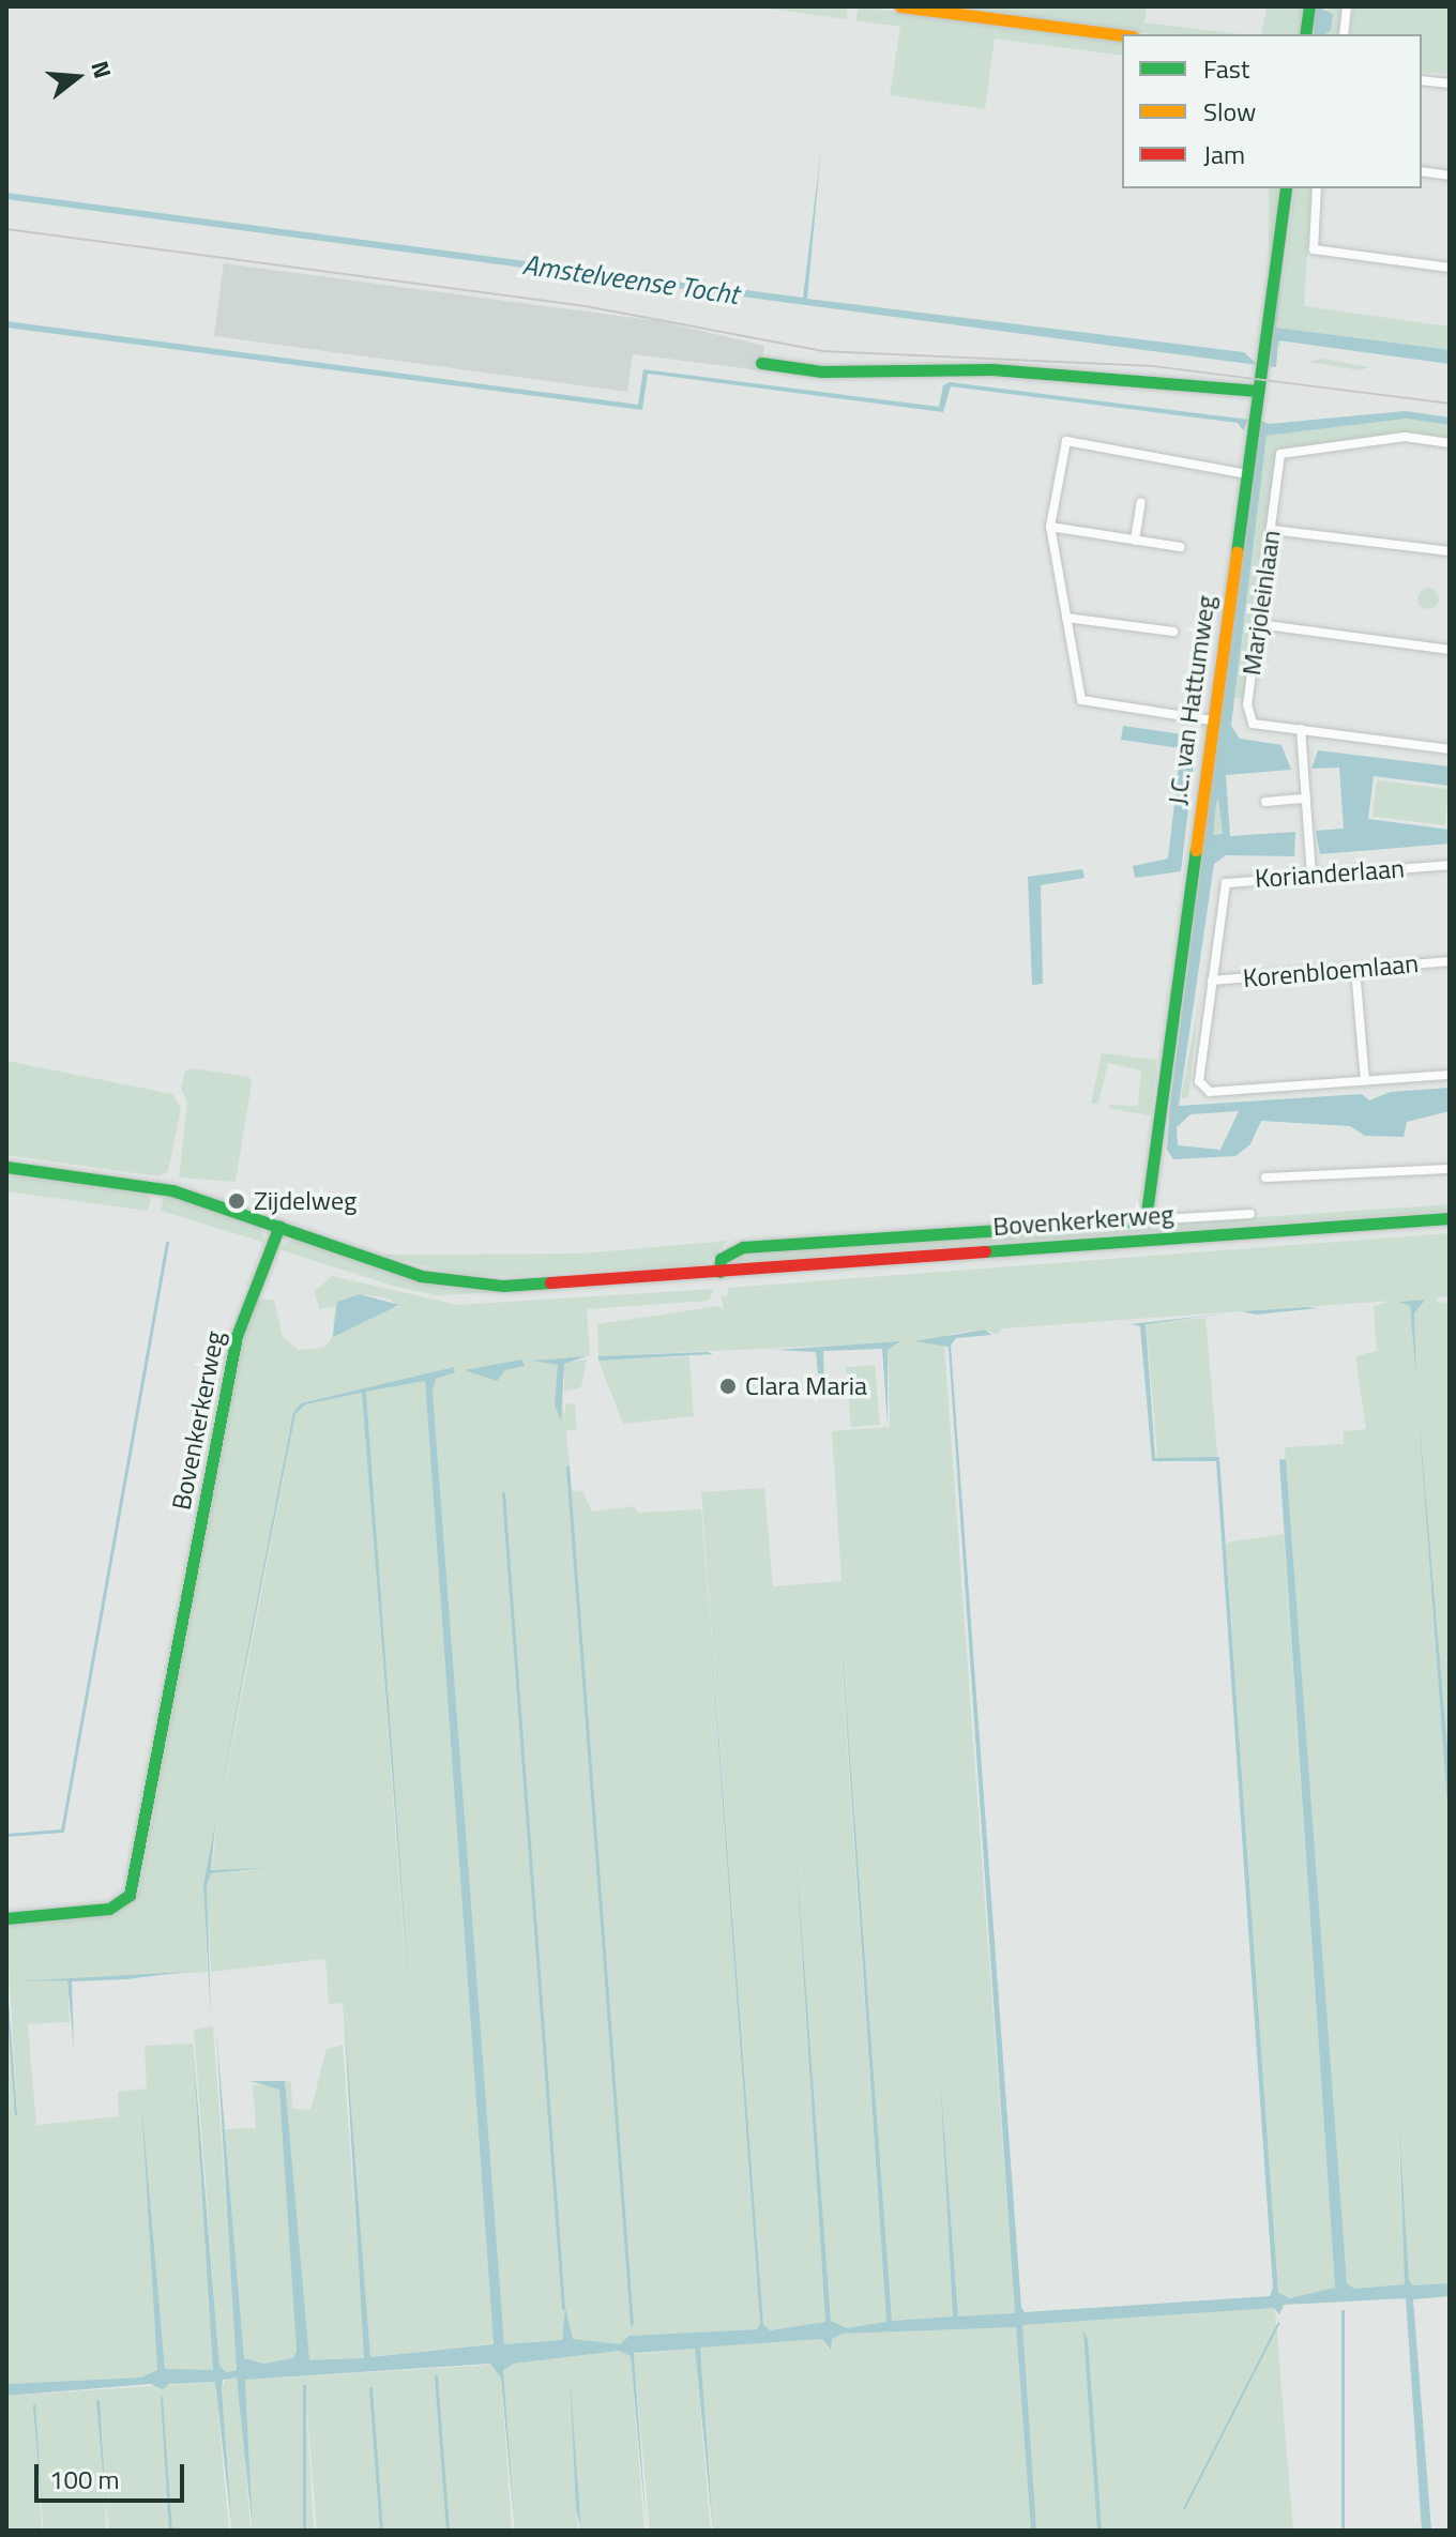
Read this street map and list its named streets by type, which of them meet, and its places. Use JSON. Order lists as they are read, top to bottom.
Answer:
{
  "streets": {
    "street": [
      "Marjoleinlaan",
      "J.C. van Hattumweg",
      "Korianderlaan",
      "Korenbloemlaan",
      "Bovenkerkerweg"
    ]
  },
  "crossings": [
    ["J.C. van Hattumweg", "Bovenkerkerweg"],
    ["Korianderlaan", "Korenbloemlaan"]
  ],
  "water": ["Amstelveense Tocht"],
  "places": ["Zijdelweg", "Clara Maria"],
  "legend": ["Fast", "Slow", "Jam"],
  "scale_bar": "100 m",
  "north": "right"
}
